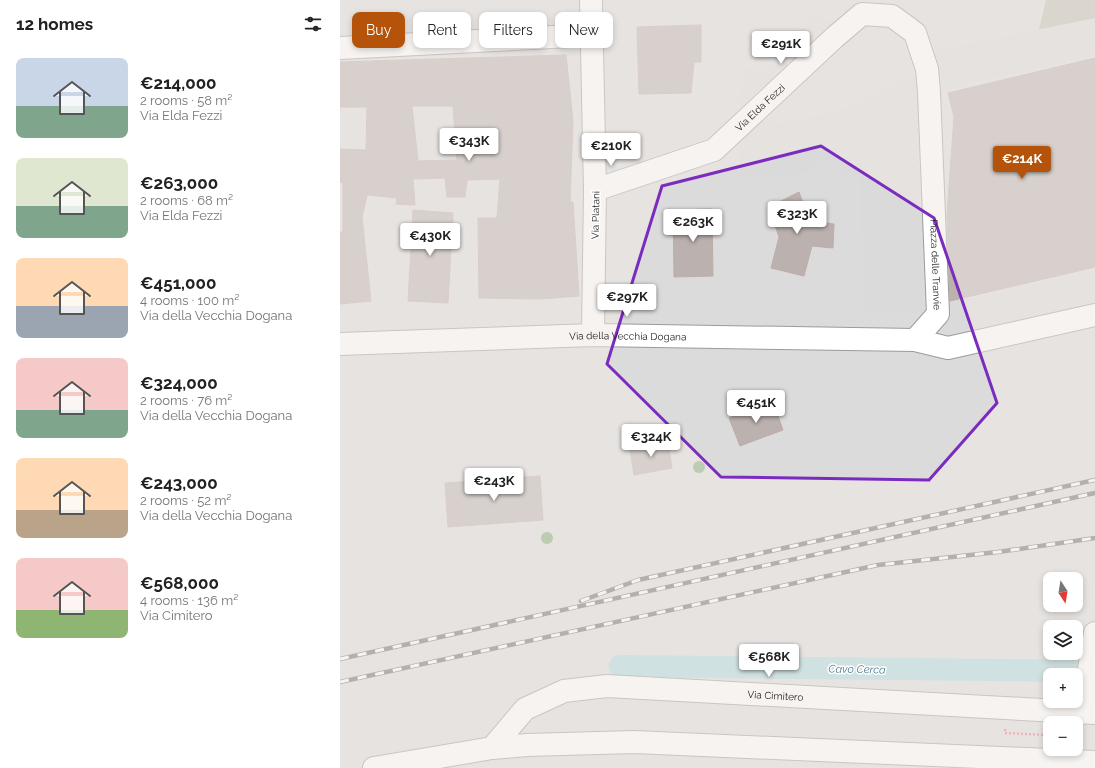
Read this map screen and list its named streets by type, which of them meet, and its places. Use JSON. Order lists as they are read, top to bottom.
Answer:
{
  "streets": {
    "street": [
      "Via Elda Fezzi",
      "Via Platani",
      "Piazza delle Tranvie",
      "Via della Vecchia Dogana",
      "Via Cimitero"
    ]
  },
  "crossings": [
    ["Via Elda Fezzi", "Via Platani"],
    ["Via Elda Fezzi", "Piazza delle Tranvie"],
    ["Via Platani", "Via della Vecchia Dogana"],
    ["Piazza delle Tranvie", "Via della Vecchia Dogana"]
  ],
  "water": ["Cavo Cerca"],
  "north": "bottom",
  "page": {
    "heading": "12 homes",
    "chip": [
      "Buy",
      "Rent",
      "Filters",
      "New"
    ],
    "price": [
      "€291K",
      "€343K",
      "€210K",
      "€214K",
      "€323K",
      "€263K",
      "€430K",
      "€297K",
      "€451K",
      "€324K",
      "€243K",
      "€568K"
    ],
    "list": [
      {
        "name": "€214,000",
        "note": "2 rooms · 58 m² · Via Elda Fezzi"
      },
      {
        "name": "€263,000",
        "note": "2 rooms · 68 m² · Via Elda Fezzi"
      },
      {
        "name": "€451,000",
        "note": "4 rooms · 100 m² · Via della Vecchia Dogana"
      },
      {
        "name": "€324,000",
        "note": "2 rooms · 76 m² · Via della Vecchia Dogana"
      },
      {
        "name": "€243,000",
        "note": "2 rooms · 52 m² · Via della Vecchia Dogana"
      },
      {
        "name": "€568,000",
        "note": "4 rooms · 136 m² · Via Cimitero"
      }
    ],
    "map_buttons": ["+", "−"]
  }
}
